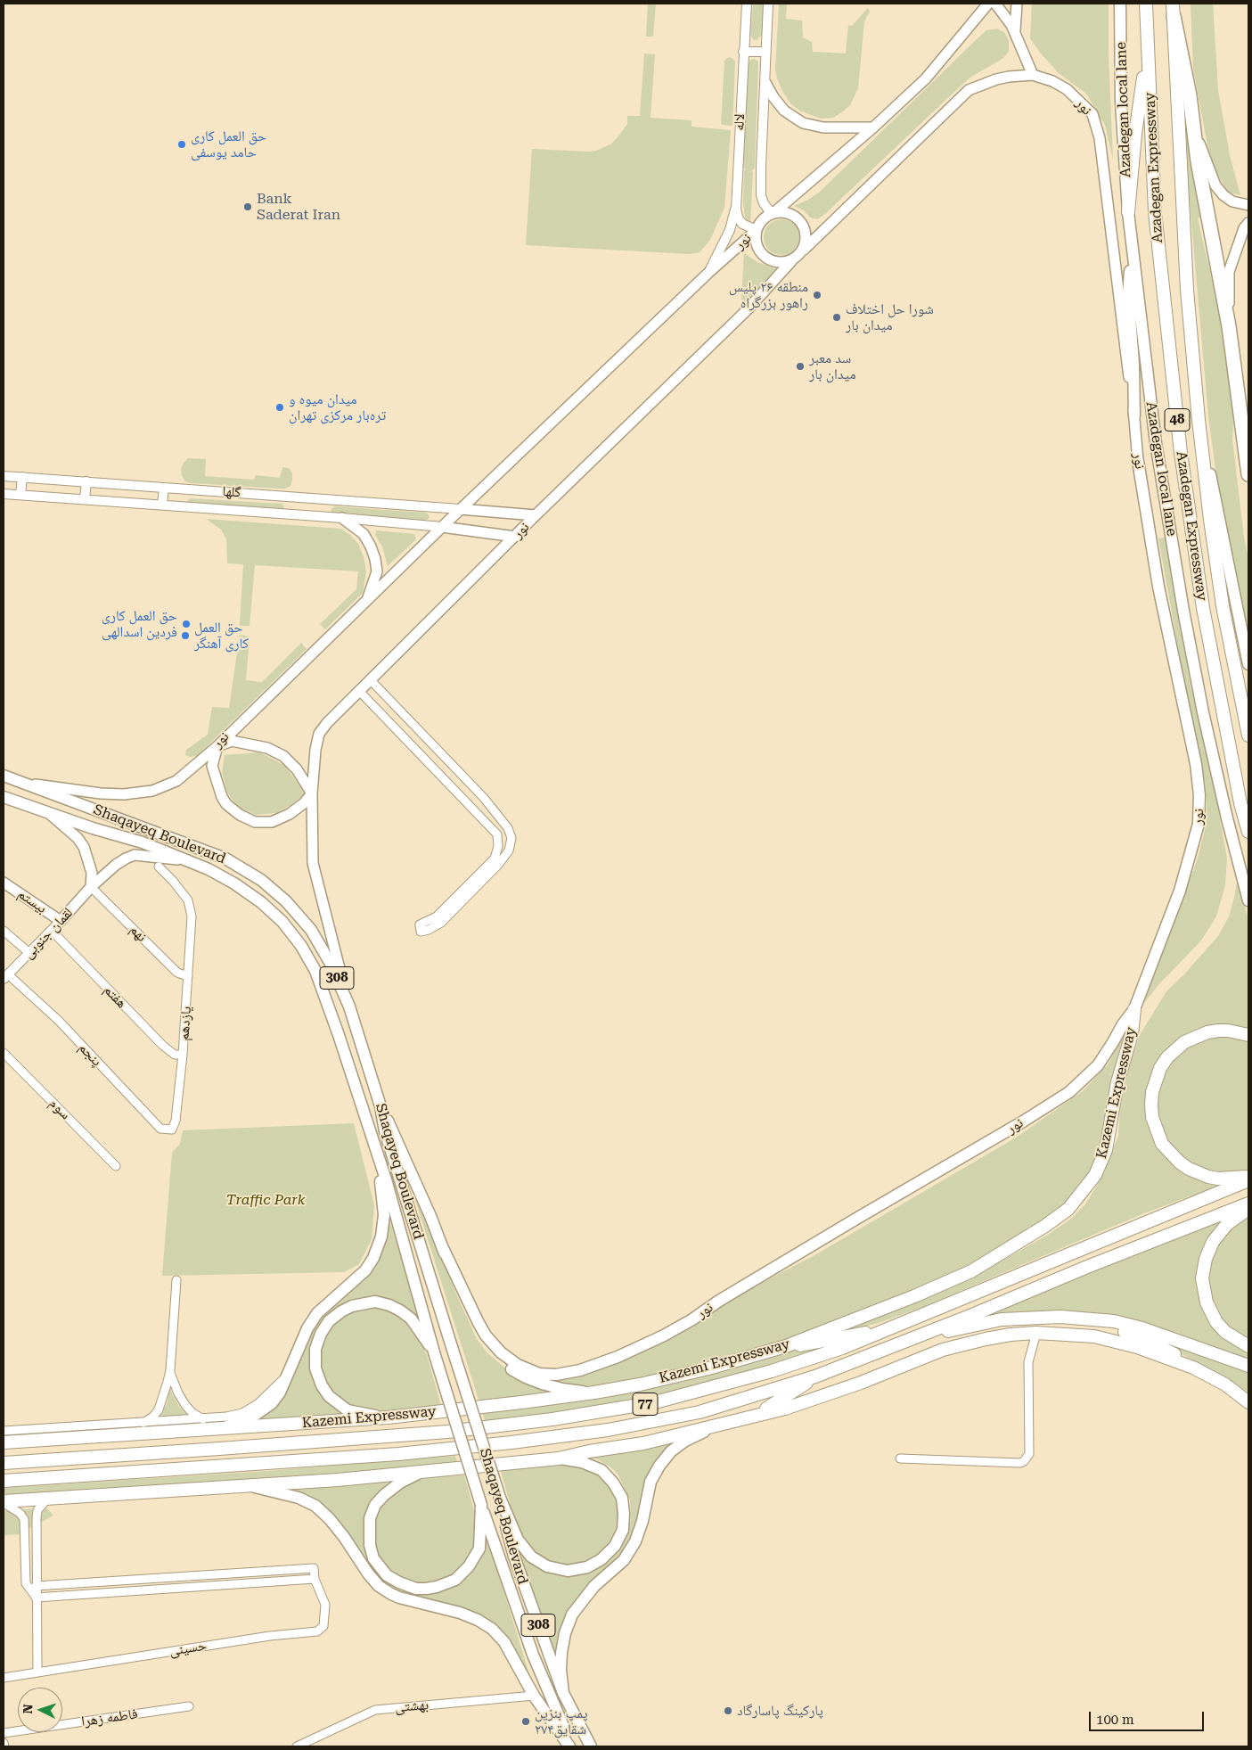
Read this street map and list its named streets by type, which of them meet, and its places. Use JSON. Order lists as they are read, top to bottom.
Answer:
{
  "streets": {
    "highway": [
      "Azadegan Expressway",
      "48",
      "Kazemi Expressway",
      "77"
    ],
    "main road": [
      "نور",
      "Azadegan local lane",
      "Shaqayeq Boulevard",
      "بیستم",
      "لقمان جنوبی",
      "308"
    ],
    "street": [
      "لاله",
      "گلها",
      "نهم",
      "هفتم",
      "یازدهم",
      "پنجم",
      "سوم",
      "حسینی",
      "بهشتی",
      "فاطمه زهرا"
    ]
  },
  "crossings": [
    ["نور", "لاله"],
    ["نور", "گلها"],
    ["نور", "Shaqayeq Boulevard"],
    ["نور", "Kazemi Expressway"],
    ["Shaqayeq Boulevard", "لقمان جنوبی"],
    ["بیستم", "لقمان جنوبی"],
    ["لقمان جنوبی", "نهم"],
    ["لقمان جنوبی", "هفتم"],
    ["لقمان جنوبی", "پنجم"],
    ["نهم", "یازدهم"],
    ["هفتم", "یازدهم"],
    ["یازدهم", "پنجم"]
  ],
  "parks": ["Traffic Park"],
  "places": [
    "حق العمل کاری حامد یوسفی",
    "Bank Saderat Iran",
    "منطقه ۲۶ پلیس راهور بزرگراه",
    "شورا حل اختلاف میدان بار",
    "سد معبر میدان بار",
    "میدان میوه و تره‌بار مرکزی تهران",
    "حق العمل کاری فردین اسدالهی",
    "حق العمل کاری آهنگر",
    "پارکینگ پاسارگاد",
    "پمپ بنزین ۲۷۴شقایق"
  ],
  "scale_bar": "100 m",
  "north": "left"
}
